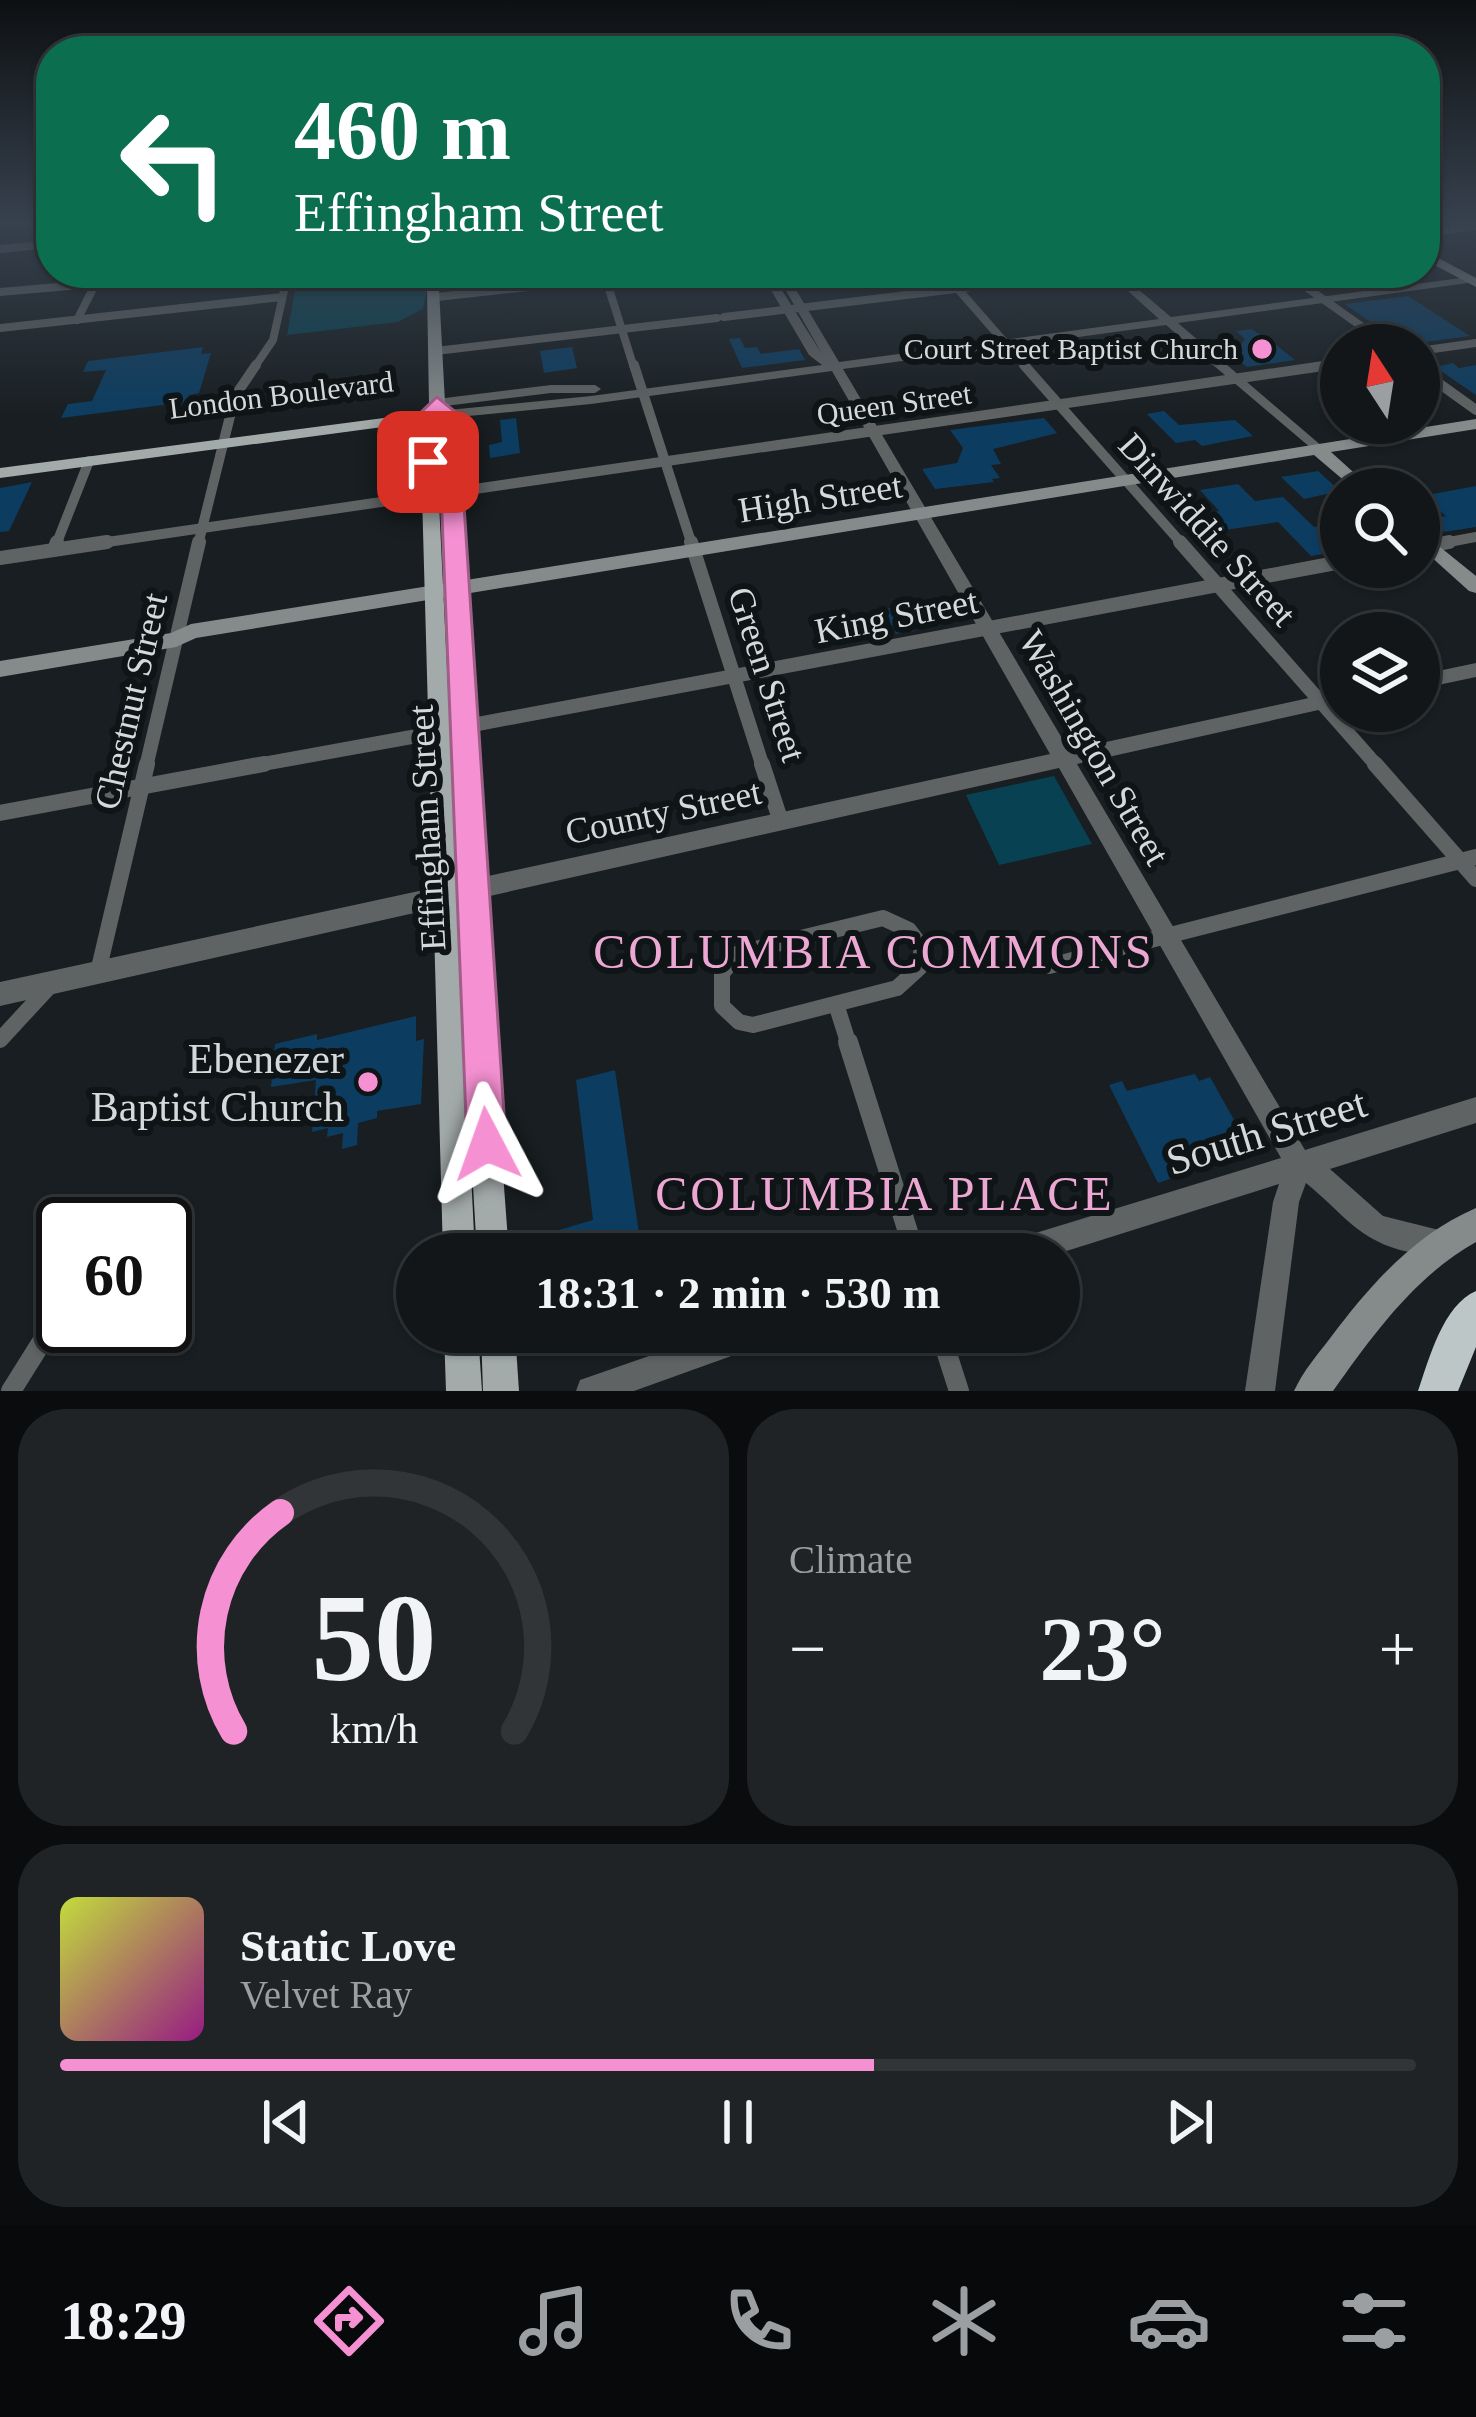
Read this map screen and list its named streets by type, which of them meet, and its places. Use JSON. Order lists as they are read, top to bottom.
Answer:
{
  "streets": {
    "main road": ["London Boulevard", "High Street", "Effingham Street"],
    "street": [
      "Queen Street",
      "Dinwiddie Street",
      "King Street",
      "Green Street",
      "Chestnut Street",
      "Washington Street",
      "County Street",
      "South Street"
    ]
  },
  "crossings": [
    ["London Boulevard", "Dinwiddie Street"],
    ["London Boulevard", "Green Street"],
    ["London Boulevard", "Chestnut Street"],
    ["London Boulevard", "Washington Street"],
    ["London Boulevard", "Effingham Street"],
    ["Queen Street", "Dinwiddie Street"],
    ["Queen Street", "Green Street"],
    ["Queen Street", "Washington Street"],
    ["Queen Street", "Effingham Street"],
    ["High Street", "Dinwiddie Street"],
    ["High Street", "Green Street"],
    ["High Street", "Chestnut Street"],
    ["High Street", "Washington Street"],
    ["High Street", "Effingham Street"],
    ["Dinwiddie Street", "King Street"],
    ["King Street", "Green Street"],
    ["King Street", "Chestnut Street"],
    ["King Street", "Washington Street"],
    ["King Street", "Effingham Street"],
    ["Green Street", "County Street"],
    ["Chestnut Street", "County Street"],
    ["Washington Street", "County Street"],
    ["Washington Street", "South Street"],
    ["County Street", "Effingham Street"]
  ],
  "districts": ["COLUMBIA COMMONS", "COLUMBIA PLACE"],
  "places": ["Court Street Baptist Church", "Ebenezer Baptist Church"],
  "north": "top",
  "page": {
    "turn": ["460 m", "Effingham Street"],
    "limit": "60",
    "trip": "18:31 · 2 min · 530 m",
    "tile": "Climate",
    "heat": ["−", "23°", "+"],
    "song": ["Static Love", "Velvet Ray"],
    "tabs": "18:29",
    "gauge": ["50", "km/h"]
  }
}
